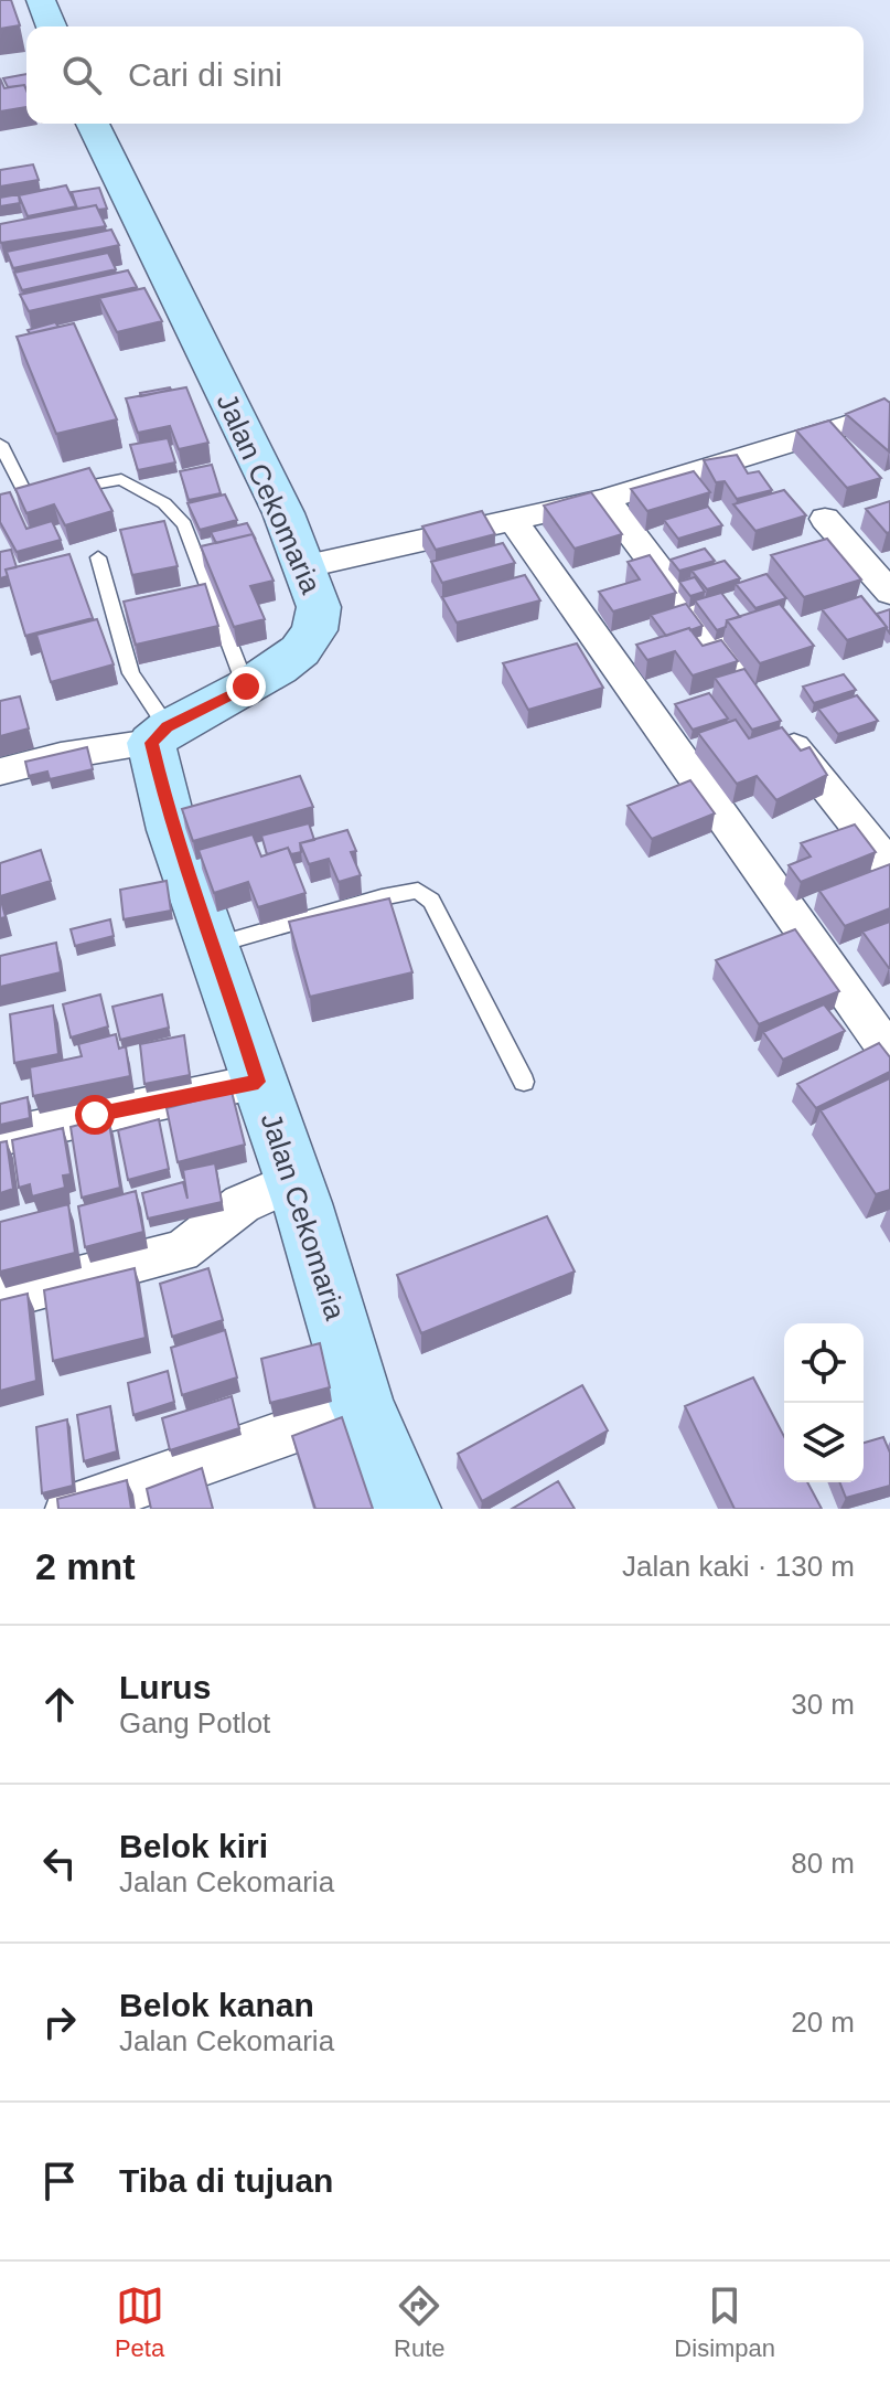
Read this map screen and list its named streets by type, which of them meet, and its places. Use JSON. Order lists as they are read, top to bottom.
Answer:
{
  "streets": {
    "street": ["Jalan Cekomaria"]
  },
  "page": {
    "search": "Cari di sini",
    "heading": ["2 mnt", "Jalan kaki · 130 m"],
    "list": [
      ["Lurus", "Gang Potlot", "30 m"],
      ["Belok kiri", "Jalan Cekomaria", "80 m"],
      ["Belok kanan", "Jalan Cekomaria", "20 m"],
      "Tiba di tujuan"
    ],
    "nav": ["Peta", "Rute", "Disimpan"]
  }
}
